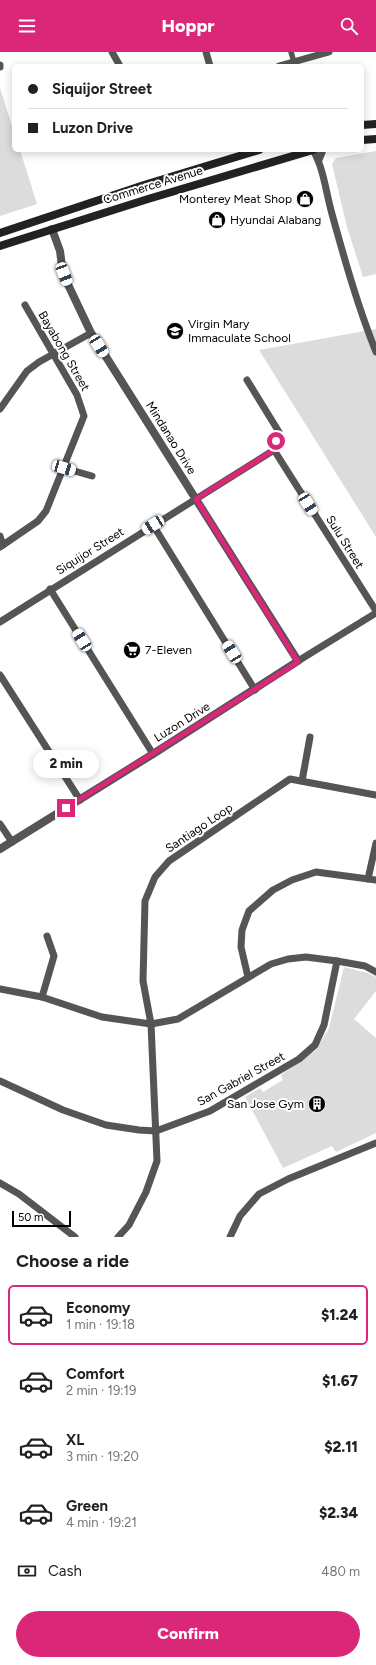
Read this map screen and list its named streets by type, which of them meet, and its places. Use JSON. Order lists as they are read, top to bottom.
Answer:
{
  "streets": {
    "main road": ["Commerce Avenue"],
    "street": [
      "Bayabong Street",
      "Mindanao Drive",
      "Sulu Street",
      "Siquijor Street",
      "Luzon Drive",
      "Santiago Loop",
      "San Gabriel Street"
    ]
  },
  "crossings": [
    ["Commerce Avenue", "Mindanao Drive"],
    ["Mindanao Drive", "Siquijor Street"],
    ["Mindanao Drive", "Luzon Drive"],
    ["Sulu Street", "Siquijor Street"],
    ["Sulu Street", "Luzon Drive"],
    ["Santiago Loop", "San Gabriel Street"]
  ],
  "places": {
    "shop": ["Monterey Meat Shop", "Hyundai Alabang"],
    "school or university": ["Virgin Mary Immaculate School"],
    "supermarket": ["7-Eleven"],
    "building": ["San Jose Gym"]
  },
  "scale_bar": "50 m",
  "page": {
    "header": "Hoppr",
    "banner": ["Siquijor Street", "Luzon Drive"],
    "bubble": "2 min",
    "scale": "50 m",
    "heading": "Choose a ride",
    "list": [
      {
        "name": "Economy",
        "note": "1 min · 19:18",
        "value": "$1.24"
      },
      {
        "name": "Comfort",
        "note": "2 min · 19:19",
        "value": "$1.67"
      },
      {
        "name": "XL",
        "note": "3 min · 19:20",
        "value": "$2.11"
      },
      {
        "name": "Green",
        "note": "4 min · 19:21",
        "value": "$2.34"
      }
    ],
    "pay": ["Cash", "480 m"],
    "buttons": "Confirm"
  }
}
